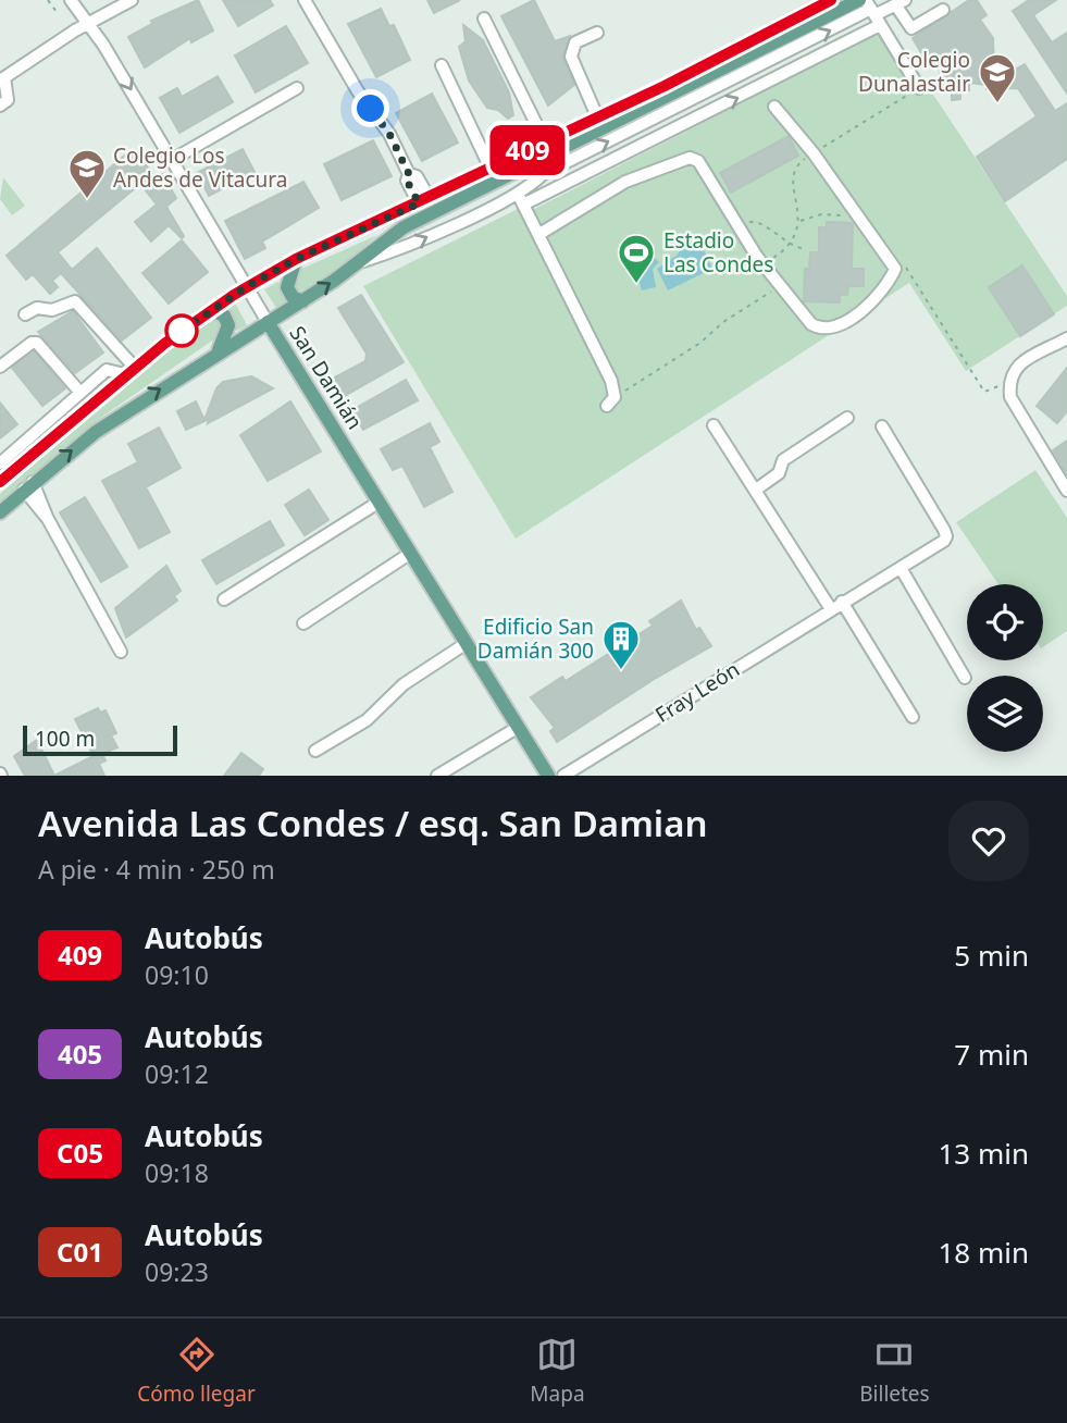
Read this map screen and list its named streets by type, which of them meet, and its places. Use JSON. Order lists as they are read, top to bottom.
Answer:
{
  "streets": {
    "main road": ["San Damián"],
    "street": ["Fray León"]
  },
  "places": {
    "school or university": ["Colegio Dunalastair", "Colegio Los Andes de Vitacura"],
    "sports": ["Estadio Las Condes"],
    "building": ["Edificio San Damián 300"]
  },
  "lines": ["bus line 409"],
  "scale_bar": "100 m",
  "page": {
    "on_map": "409",
    "scale": "100 m",
    "heading": ["Avenida Las Condes / esq. San Damian", "A pie · 4 min · 250 m"],
    "list": [
      {
        "mark": "409",
        "name": "Autobús",
        "note": "09:10",
        "value": "5 min"
      },
      {
        "mark": "405",
        "name": "Autobús",
        "note": "09:12",
        "value": "7 min"
      },
      {
        "mark": "C05",
        "name": "Autobús",
        "note": "09:18",
        "value": "13 min"
      },
      {
        "mark": "C01",
        "name": "Autobús",
        "note": "09:23",
        "value": "18 min"
      }
    ],
    "tabs": ["Cómo llegar", "Mapa", "Billetes"]
  }
}
